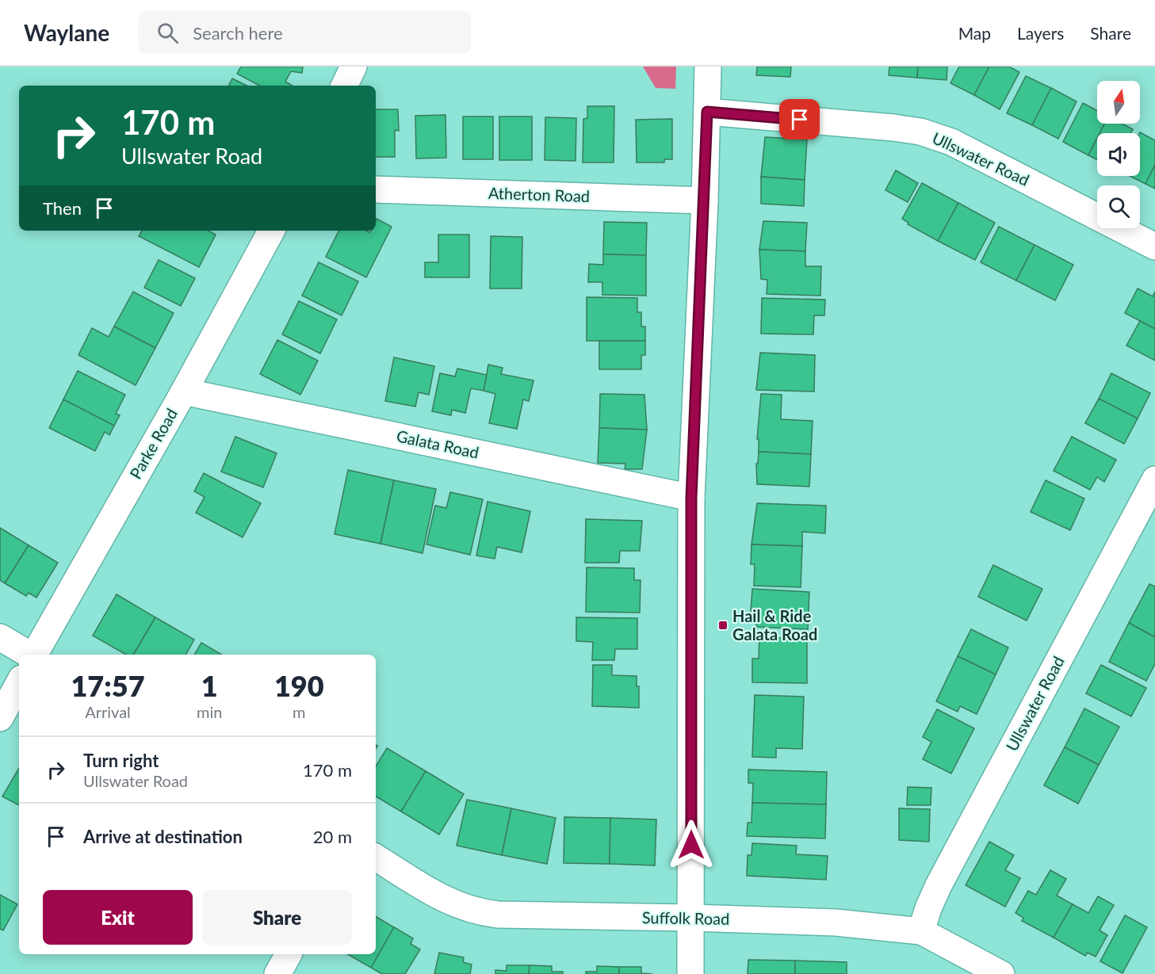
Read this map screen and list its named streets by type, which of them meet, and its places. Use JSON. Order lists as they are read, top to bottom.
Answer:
{
  "streets": {
    "street": [
      "Ullswater Road",
      "Atherton Road",
      "Parke Road",
      "Galata Road",
      "Suffolk Road"
    ]
  },
  "crossings": [
    ["Ullswater Road", "Suffolk Road"],
    ["Parke Road", "Galata Road"]
  ],
  "places": {
    "transit": ["Hail & Ride Galata Road"]
  },
  "north": "top",
  "page": {
    "header": "Waylane",
    "search": "Search here",
    "nav": ["Map", "Layers", "Share"],
    "turn": ["170 m", "Ullswater Road"],
    "then": "Then",
    "eta": [
      "17:57",
      "Arrival",
      "1",
      "min",
      "190",
      "m"
    ],
    "list": [
      {
        "name": "Turn right",
        "note": "Ullswater Road",
        "value": "170 m"
      },
      {
        "name": "Arrive at destination",
        "value": "20 m"
      }
    ],
    "buttons": ["Exit", "Share"]
  }
}
